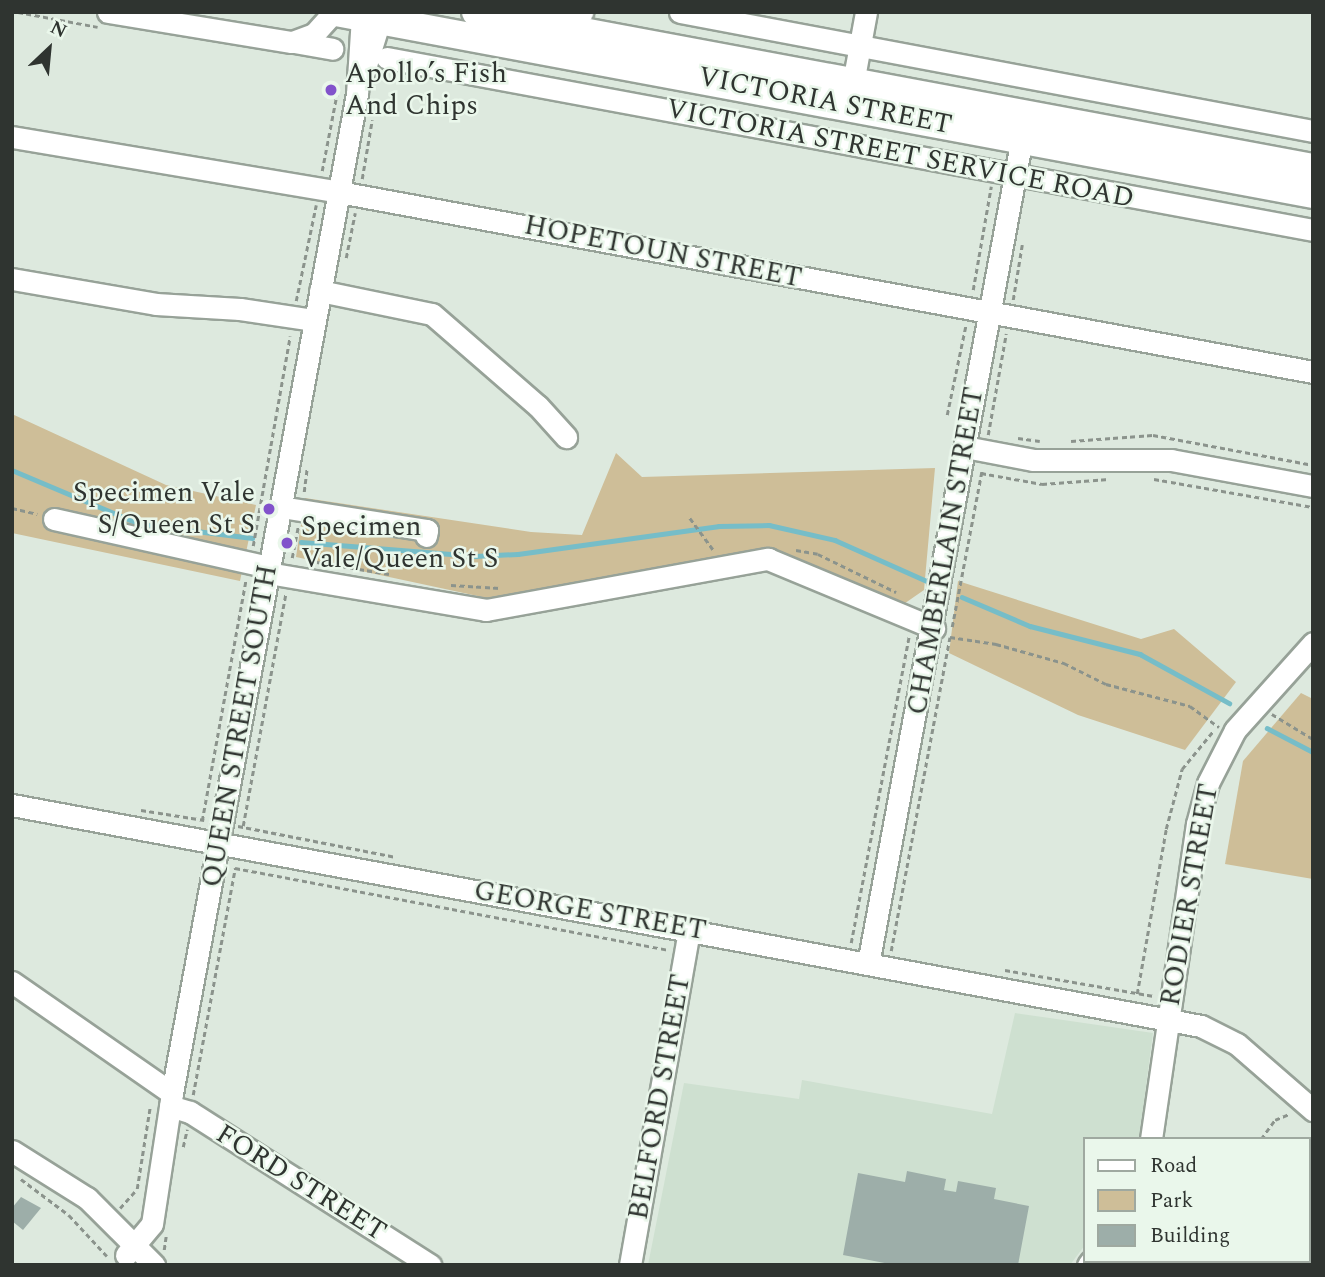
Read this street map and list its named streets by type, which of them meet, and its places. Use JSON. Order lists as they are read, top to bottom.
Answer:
{
  "streets": {
    "main road": ["VICTORIA STREET"],
    "street": [
      "VICTORIA STREET SERVICE ROAD",
      "HOPETOUN STREET",
      "CHAMBERLAIN STREET",
      "QUEEN STREET SOUTH",
      "RODIER STREET",
      "GEORGE STREET",
      "BELFORD STREET",
      "FORD STREET"
    ]
  },
  "crossings": [
    ["VICTORIA STREET", "CHAMBERLAIN STREET"],
    ["VICTORIA STREET", "QUEEN STREET SOUTH"],
    ["VICTORIA STREET SERVICE ROAD", "CHAMBERLAIN STREET"],
    ["HOPETOUN STREET", "CHAMBERLAIN STREET"],
    ["HOPETOUN STREET", "QUEEN STREET SOUTH"],
    ["CHAMBERLAIN STREET", "GEORGE STREET"],
    ["QUEEN STREET SOUTH", "GEORGE STREET"],
    ["QUEEN STREET SOUTH", "FORD STREET"],
    ["RODIER STREET", "GEORGE STREET"],
    ["GEORGE STREET", "BELFORD STREET"]
  ],
  "places": ["Apollo’s Fish And Chips", "Specimen Vale S/Queen St S", "Specimen Vale/Queen St S"],
  "legend": ["Road", "Park", "Building"],
  "north": "top right"
}
